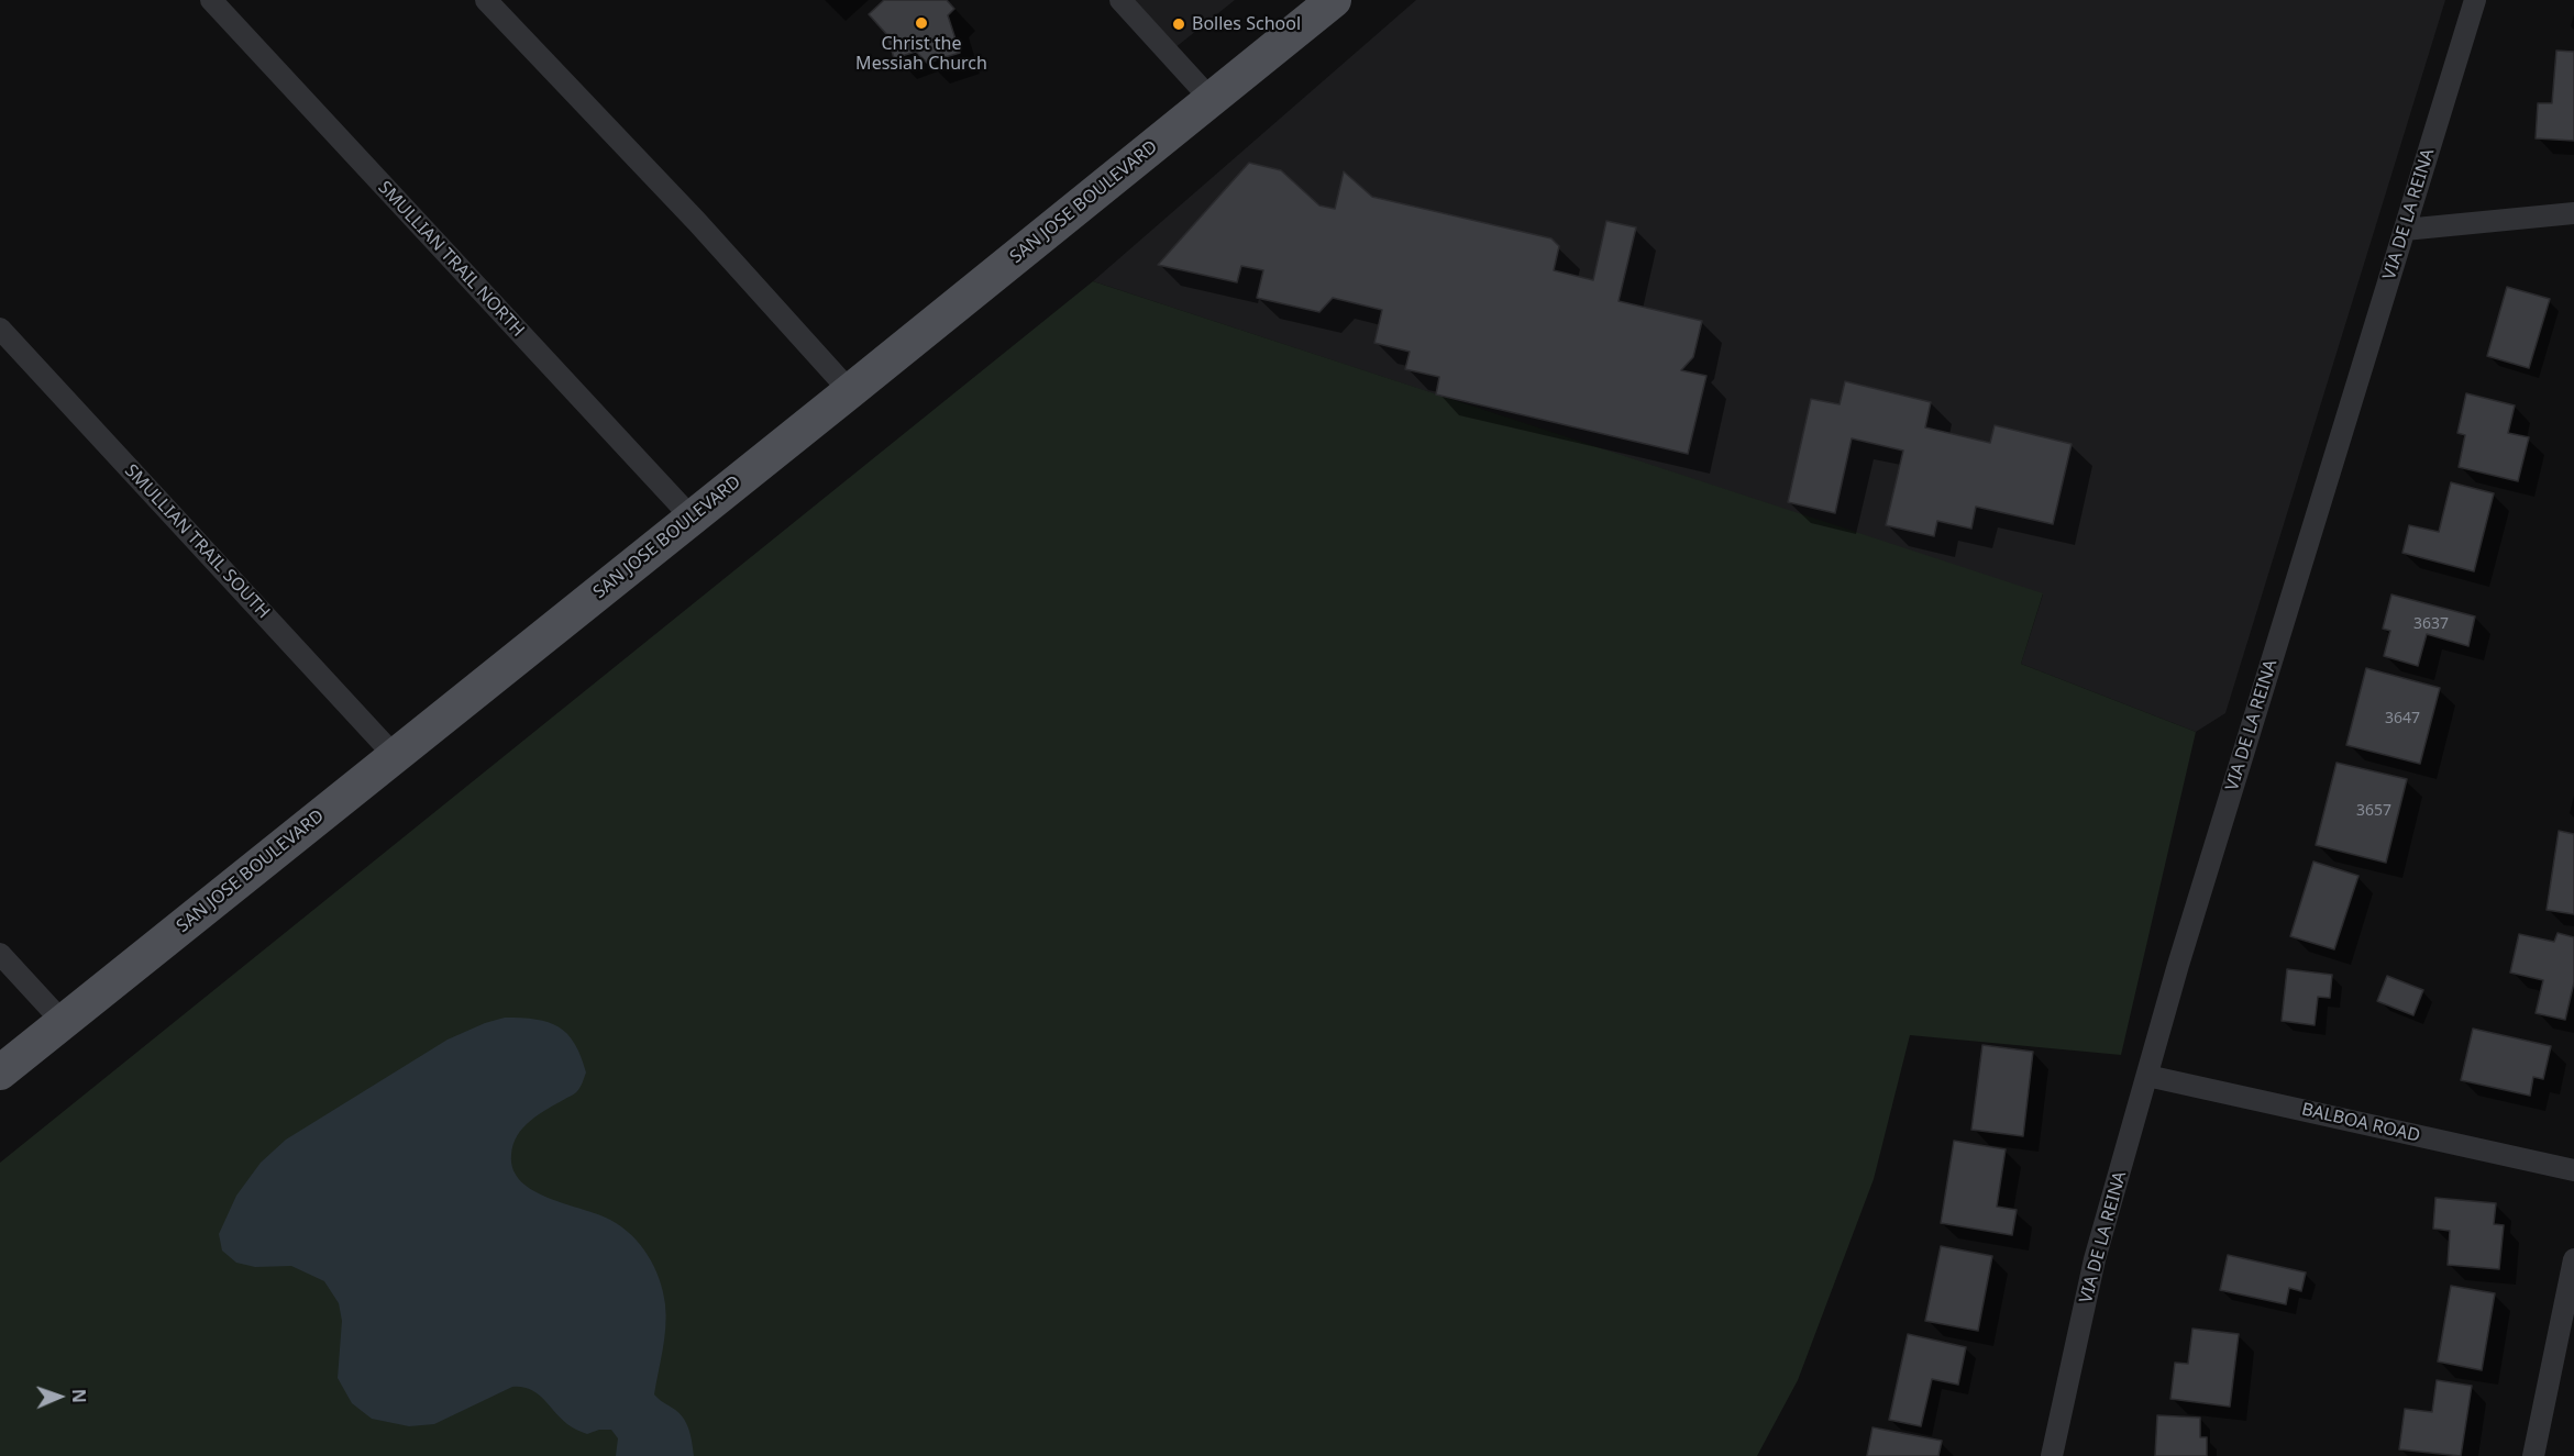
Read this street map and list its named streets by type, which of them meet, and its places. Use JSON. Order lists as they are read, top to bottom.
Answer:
{
  "streets": {
    "main road": ["SAN JOSE BOULEVARD"],
    "street": [
      "VIA DE LA REINA",
      "SMULLIAN TRAIL NORTH",
      "SMULLIAN TRAIL SOUTH",
      "BALBOA ROAD"
    ]
  },
  "crossings": [
    ["SAN JOSE BOULEVARD", "SMULLIAN TRAIL NORTH"],
    ["SAN JOSE BOULEVARD", "SMULLIAN TRAIL SOUTH"],
    ["VIA DE LA REINA", "BALBOA ROAD"]
  ],
  "places": ["Christ the Messiah Church", "Bolles School"],
  "house_numbers": ["3637", "3647", "3657"],
  "north": "right"
}
